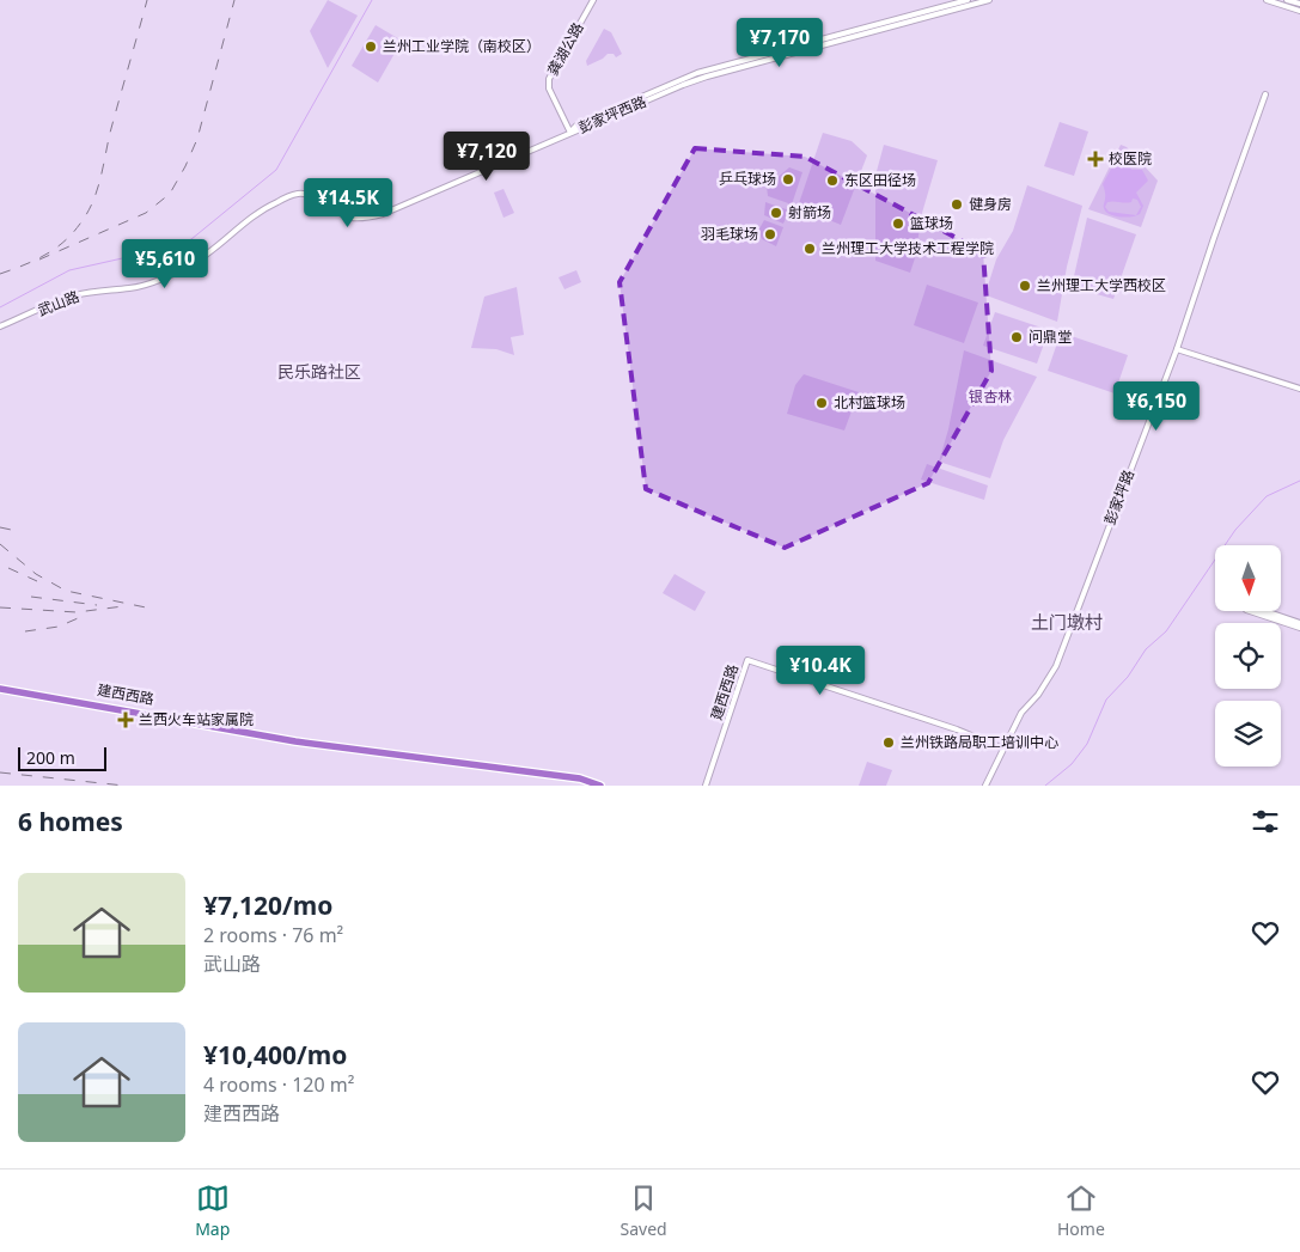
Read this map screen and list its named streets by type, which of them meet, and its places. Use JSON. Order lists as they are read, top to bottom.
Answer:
{
  "streets": {
    "highway": ["建西西路"],
    "main road": [
      "龚湖公路",
      "彭家坪西路",
      "武山路",
      "彭家坪路"
    ]
  },
  "crossings": [
    ["龚湖公路", "彭家坪西路"],
    ["龚湖公路", "武山路"],
    ["彭家坪西路", "武山路"],
    ["彭家坪路", "建西西路"]
  ],
  "districts": ["民乐路社区", "土门墩村"],
  "parks": ["银杏林"],
  "places": {
    "other": [
      "兰州工业学院（南校区）",
      "乒乓球场",
      "东区田径场",
      "健身房",
      "射箭场",
      "篮球场",
      "羽毛球场",
      "兰州理工大学技术工程学院",
      "兰州理工大学西校区",
      "问鼎堂",
      "北村篮球场",
      "兰州铁路局职工培训中心"
    ],
    "health": ["校医院", "兰西火车站家属院"]
  },
  "scale_bar": "200 m",
  "north": "bottom",
  "page": {
    "price": [
      "¥7,170",
      "¥7,120",
      "¥14.5K",
      "¥5,610",
      "¥6,150",
      "¥10.4K"
    ],
    "scale": "200 m",
    "heading": "6 homes",
    "list": [
      {
        "name": "¥7,120/mo",
        "note": "2 rooms · 76 m² · 武山路"
      },
      {
        "name": "¥10,400/mo",
        "note": "4 rooms · 120 m² · 建西西路"
      }
    ],
    "tabs": ["Map", "Saved", "Home"]
  }
}
